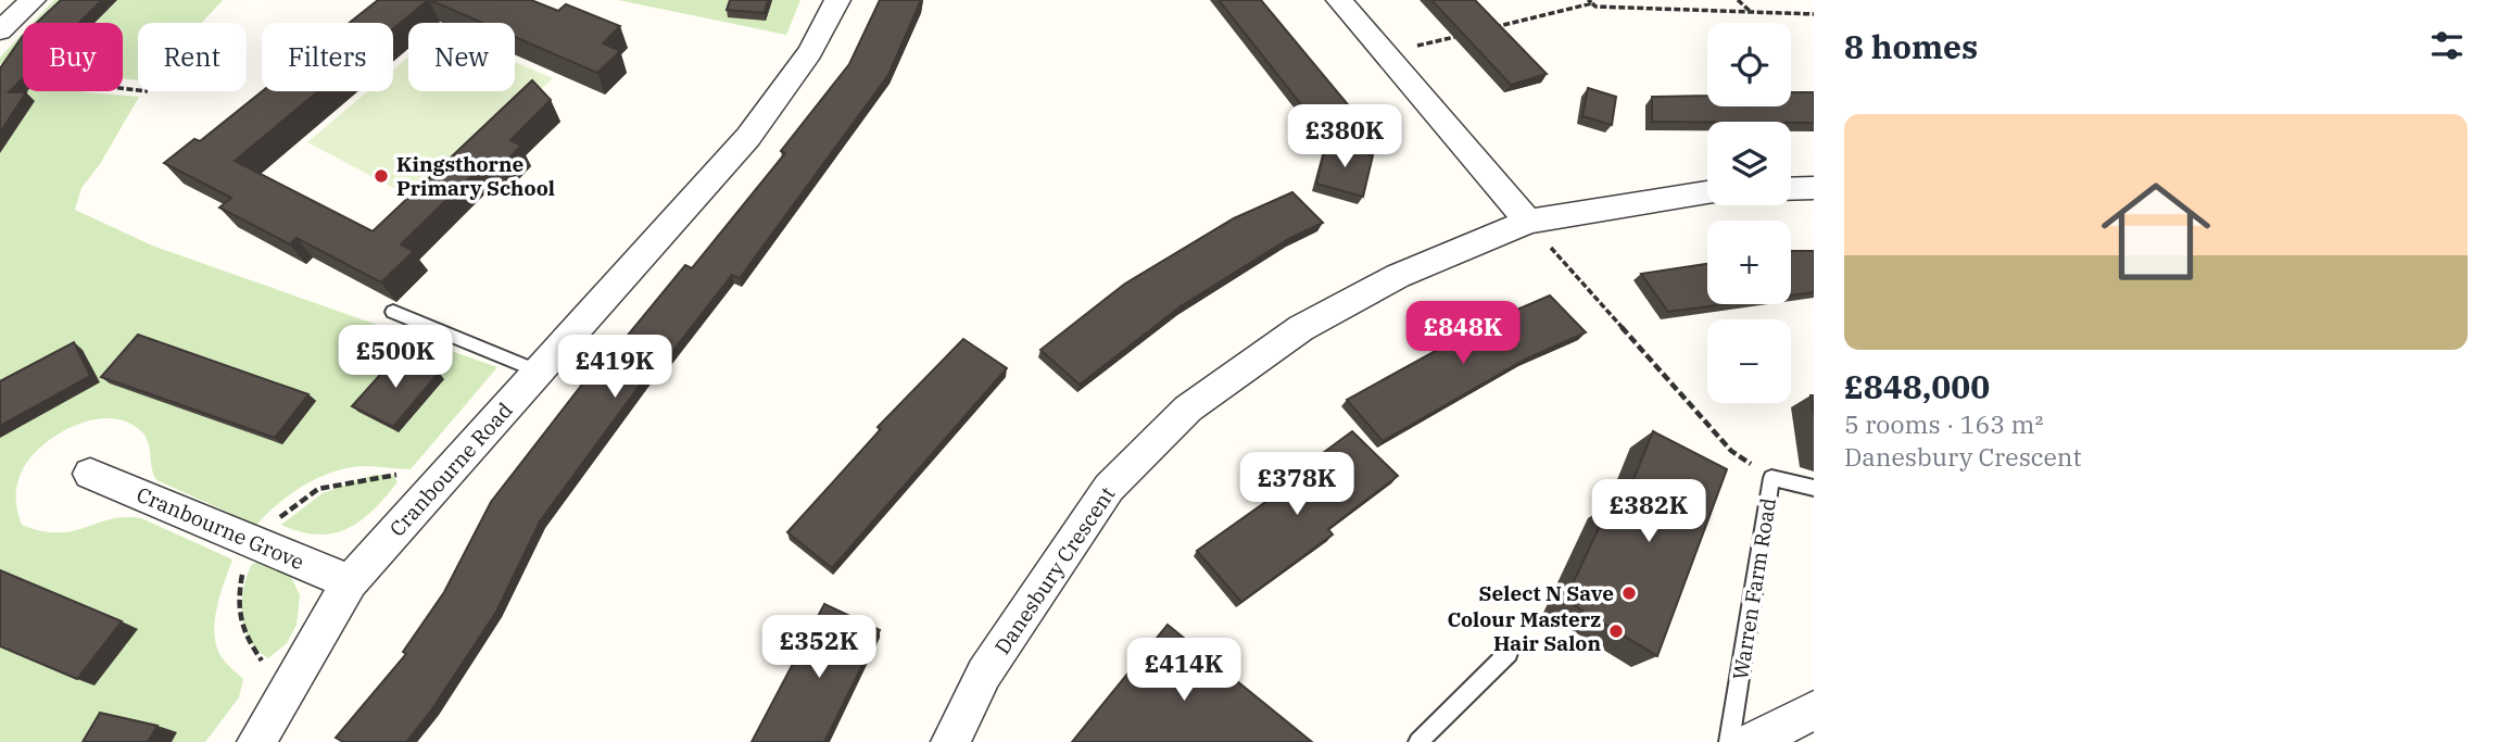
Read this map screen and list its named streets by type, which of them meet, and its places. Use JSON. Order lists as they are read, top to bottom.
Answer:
{
  "streets": {
    "street": ["Cranbourne Road", "Cranbourne Grove", "Danesbury Crescent"],
    "lane": ["Warren Farm Road"]
  },
  "crossings": [
    ["Cranbourne Road", "Cranbourne Grove"]
  ],
  "places": ["Kingsthorne Primary School", "Select N Save", "Colour Masterz Hair Salon"],
  "page": {
    "heading": "8 homes",
    "map_buttons": ["+", "−"],
    "chip": [
      "Buy",
      "Rent",
      "Filters",
      "New"
    ],
    "list": [
      {
        "name": "£848,000",
        "note": "5 rooms · 163 m² · Danesbury Crescent"
      }
    ],
    "price": [
      "£380K",
      "£848K",
      "£500K",
      "£419K",
      "£378K",
      "£382K",
      "£352K",
      "£414K"
    ]
  }
}
